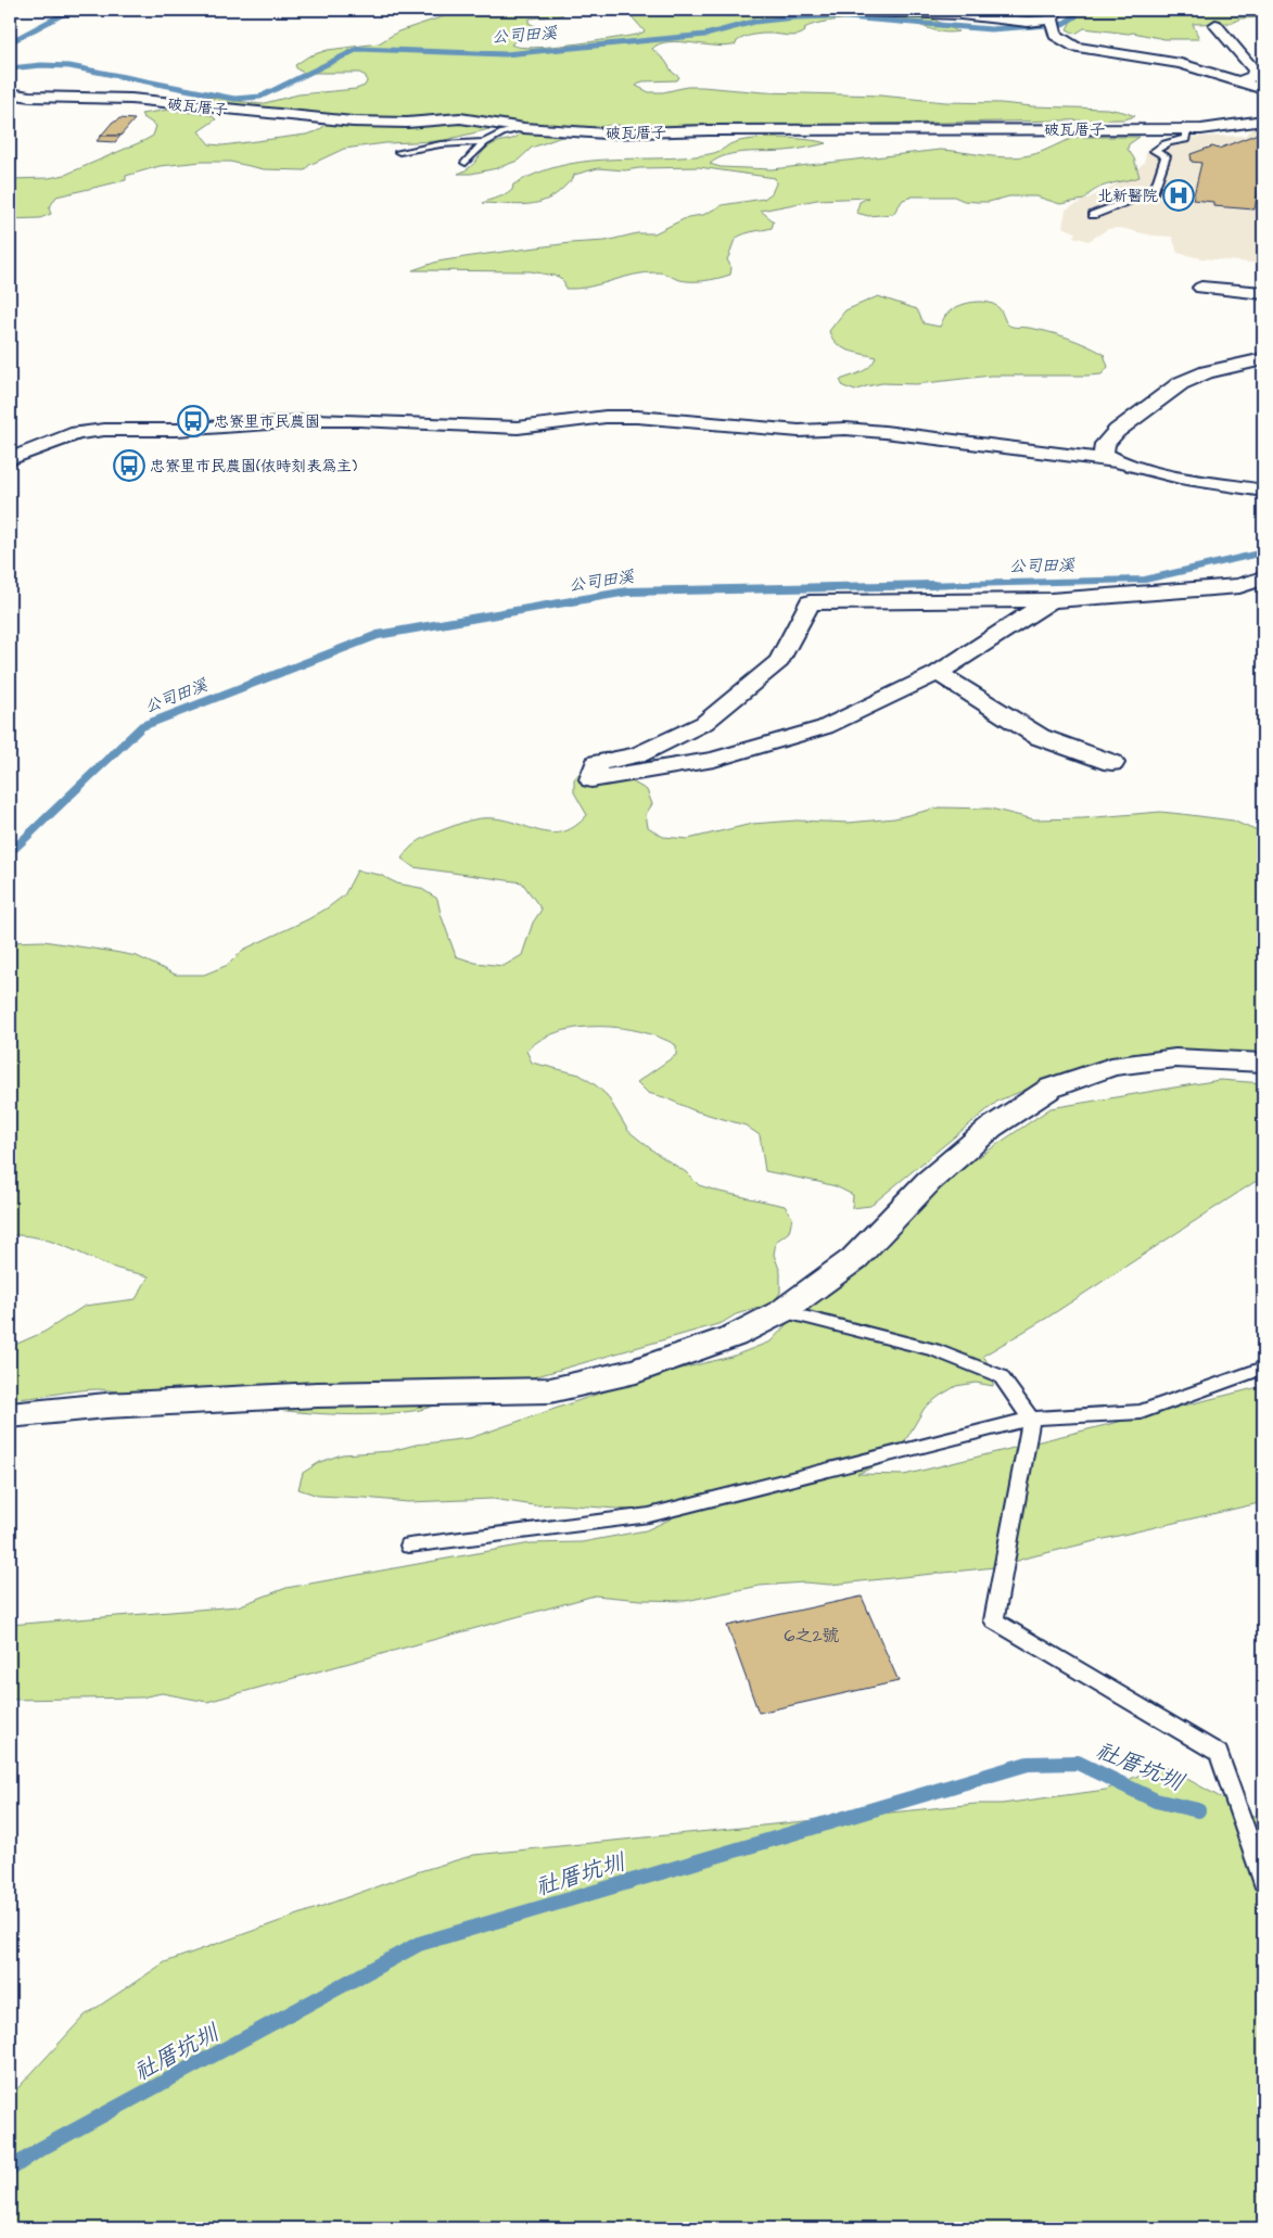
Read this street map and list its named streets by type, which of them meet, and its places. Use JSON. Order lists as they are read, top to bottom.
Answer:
{
  "streets": {
    "street": ["破瓦厝子"]
  },
  "water": ["公司田溪", "社厝坑圳"],
  "places": {
    "hospital": ["北新醫院"],
    "bus stop": ["忠寮里市民農園", "忠寮里市民農園(依時刻表為主)"]
  },
  "house_numbers": ["6之2號"]
}
